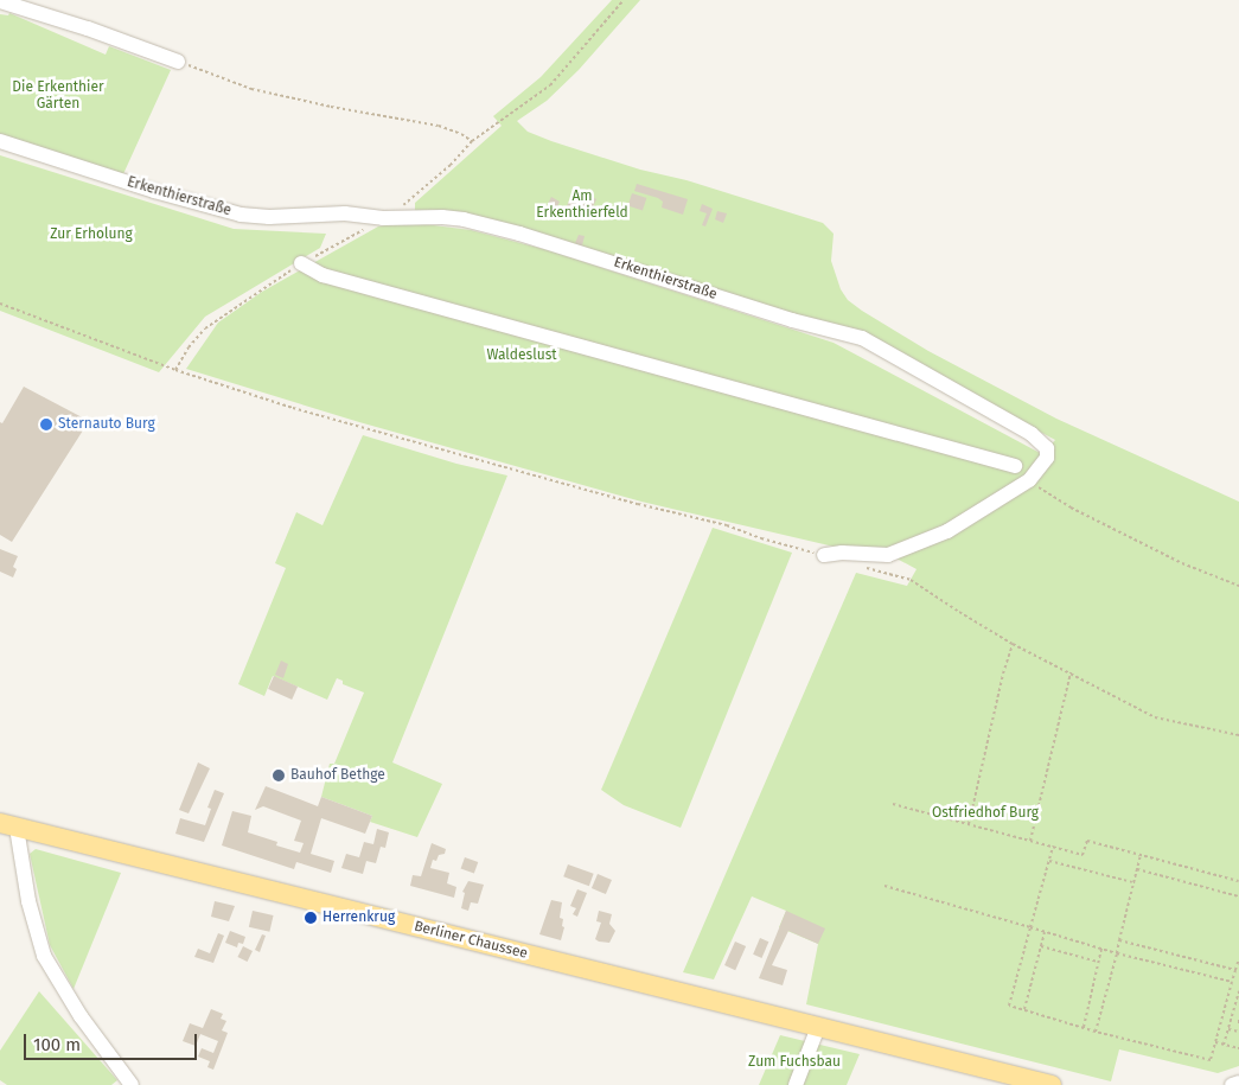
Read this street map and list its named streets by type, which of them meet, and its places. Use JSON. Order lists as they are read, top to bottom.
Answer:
{
  "streets": {
    "main road": ["Berliner Chaussee"],
    "street": ["Erkenthierstraße"]
  },
  "parks": [
    "Die Erkenthier Gärten",
    "Am Erkenthierfeld",
    "Zur Erholung",
    "Waldeslust",
    "Ostfriedhof Burg",
    "Zum Fuchsbau"
  ],
  "places": ["Sternauto Burg", "Bauhof Bethge", "Herrenkrug"],
  "scale_bar": "100 m"
}
